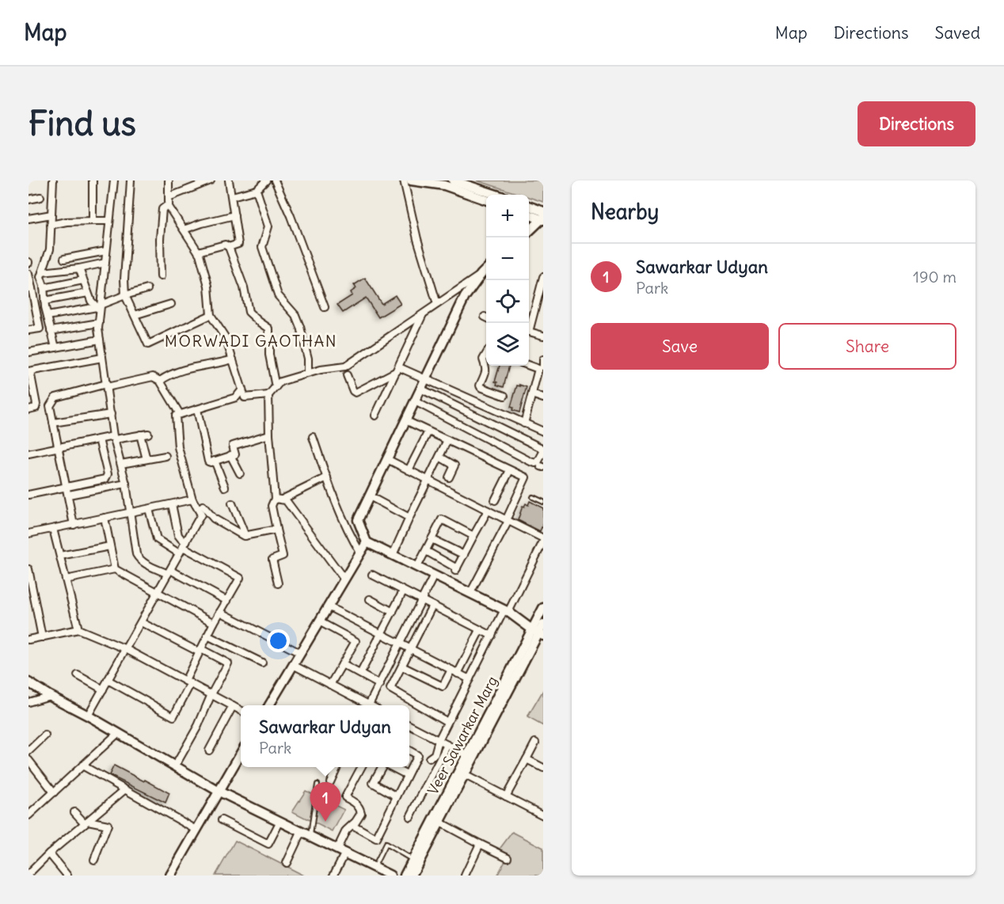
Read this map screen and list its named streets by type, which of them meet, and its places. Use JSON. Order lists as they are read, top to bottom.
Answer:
{
  "streets": {
    "street": ["Veer Sawarkar Marg"]
  },
  "districts": ["MORWADI GAOTHAN"],
  "page": {
    "header": "Map",
    "nav": ["Map", "Directions", "Saved"],
    "buttons": [
      "Directions",
      ["Save", "Share"]
    ],
    "title": "Find us",
    "heading": "Nearby",
    "map_buttons": ["+", "−"],
    "list": [
      {
        "mark": "1",
        "name": "Sawarkar Udyan",
        "note": "Park",
        "value": "190 m"
      }
    ],
    "popup": ["Sawarkar Udyan", "Park"],
    "pins": "1"
  }
}
